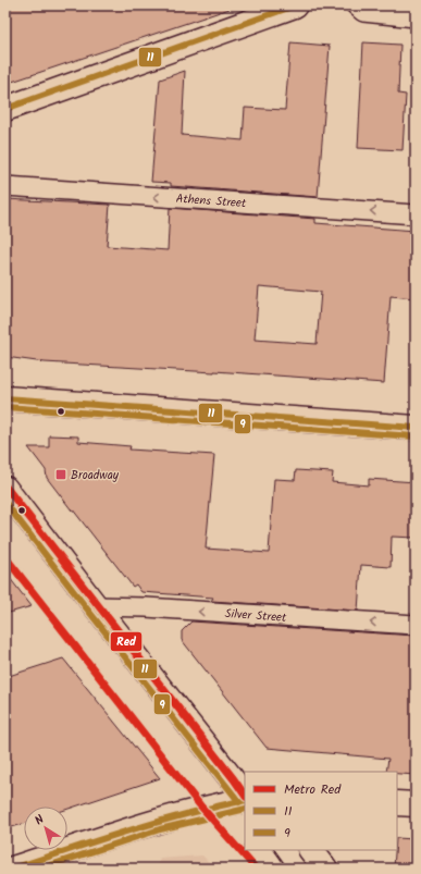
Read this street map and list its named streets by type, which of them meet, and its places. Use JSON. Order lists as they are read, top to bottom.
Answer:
{
  "streets": {
    "street": ["Athens Street", "Silver Street"]
  },
  "one_way": ["Athens Street", "Silver Street"],
  "places": {
    "transit": ["Broadway"]
  },
  "lines": ["transit line 11", "transit line 9", "metro line Red"],
  "legend": ["Metro Red", "11", "9"],
  "north": "top left"
}
